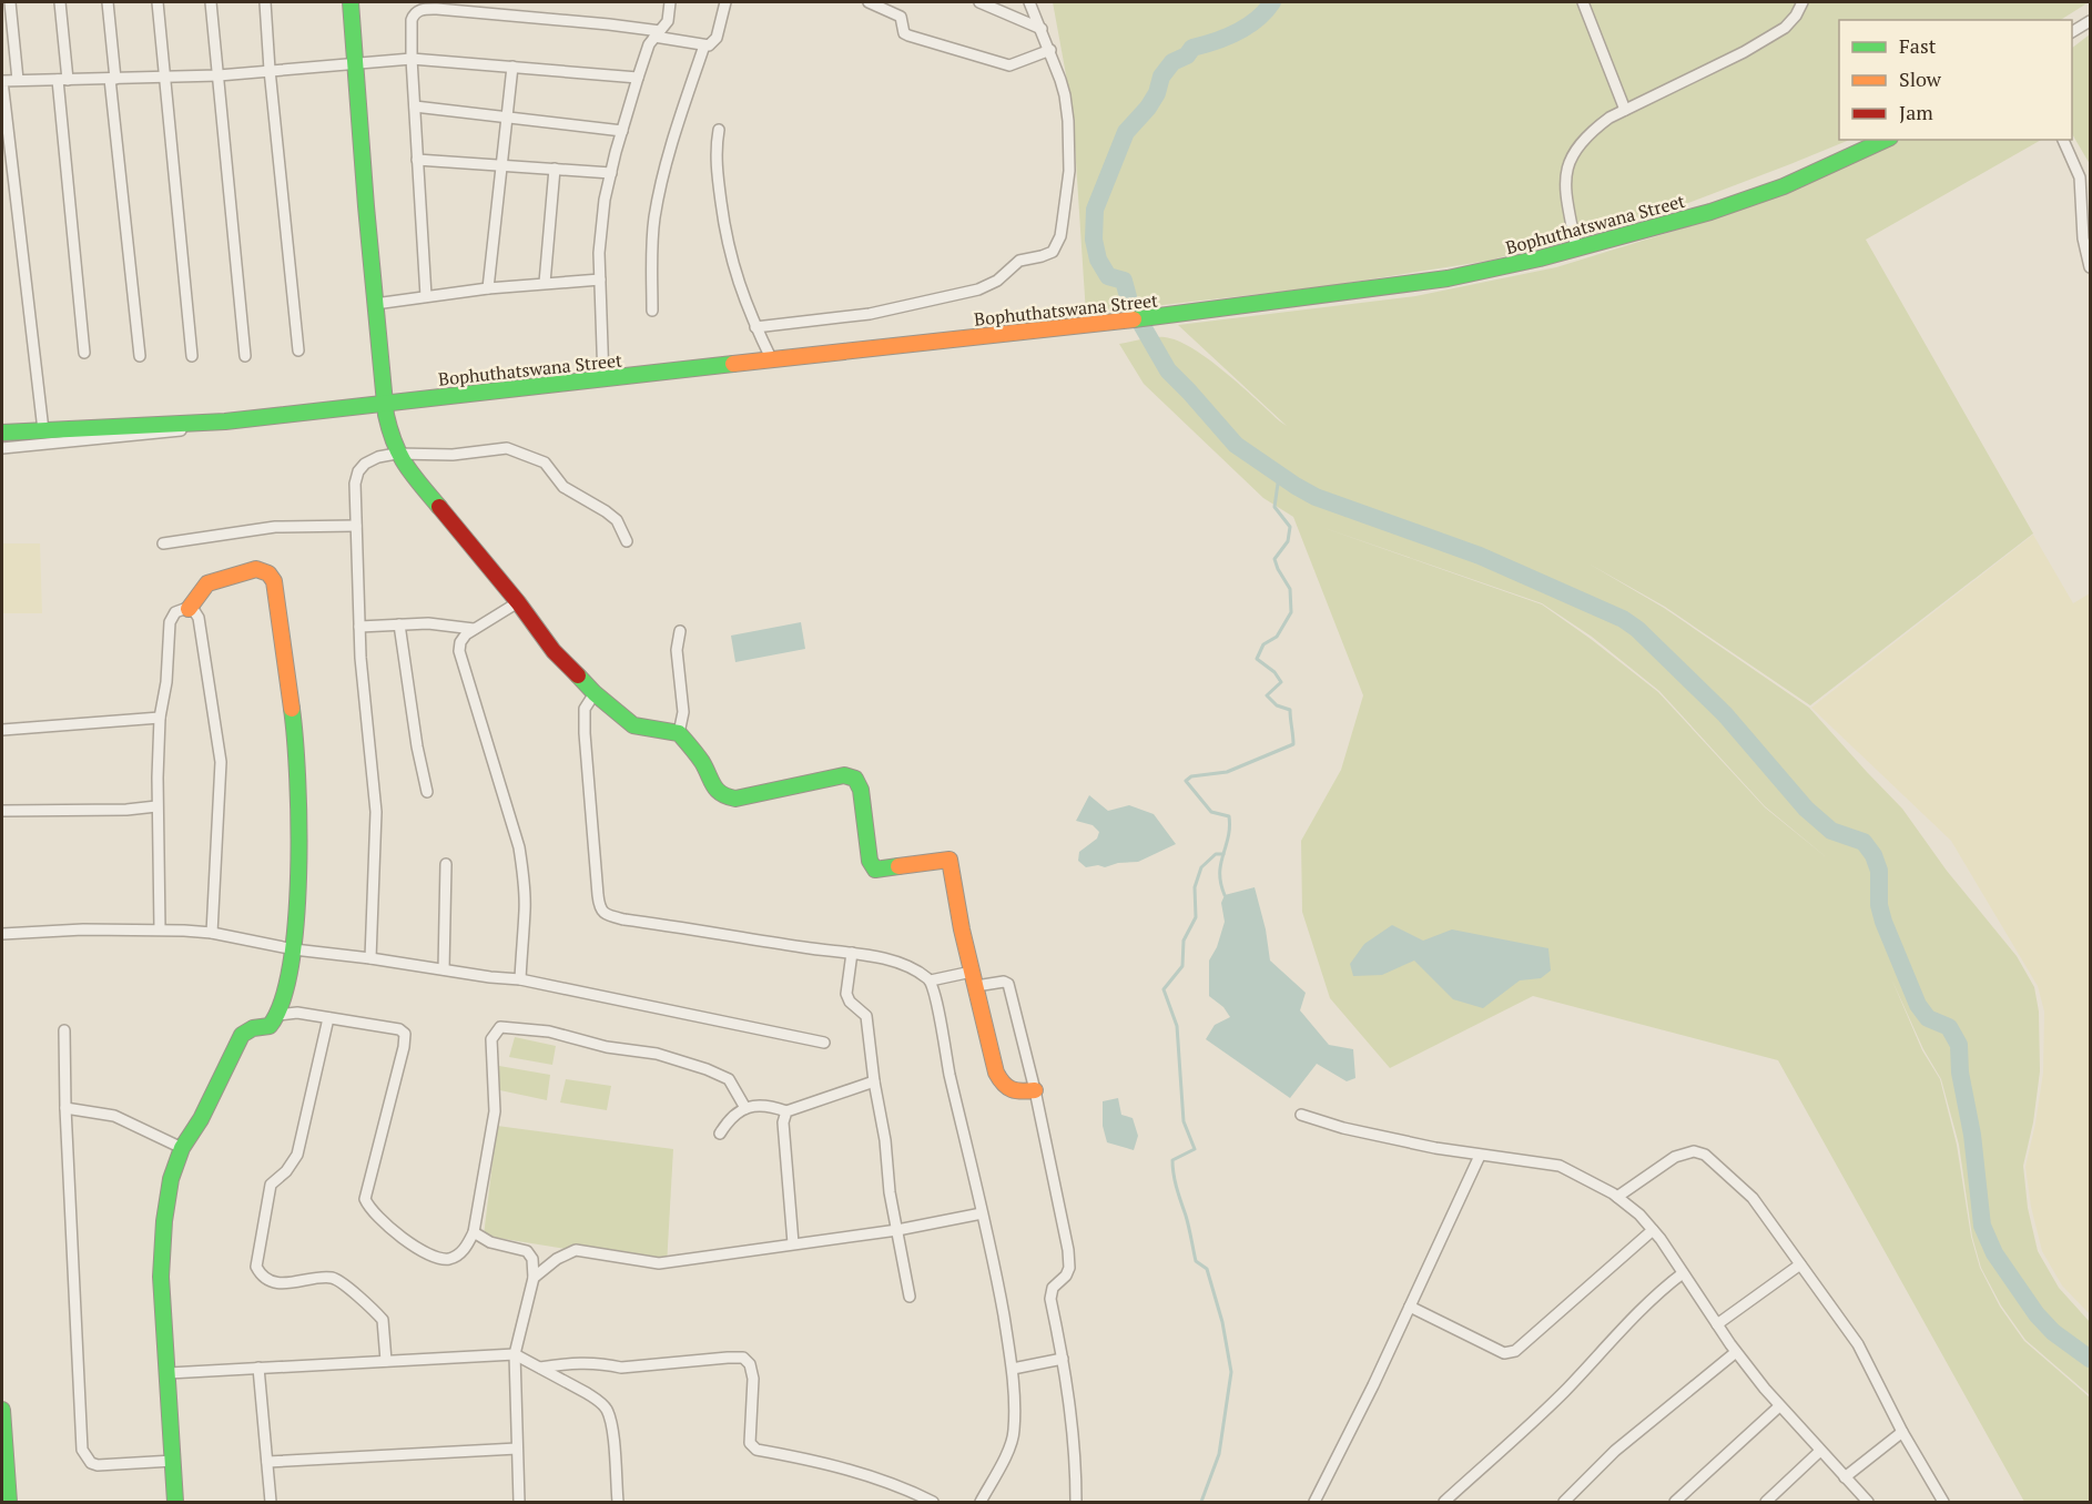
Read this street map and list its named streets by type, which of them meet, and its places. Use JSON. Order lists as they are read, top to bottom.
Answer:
{
  "streets": {
    "street": ["Bophuthatswana Street"]
  },
  "legend": ["Fast", "Slow", "Jam"]
}
